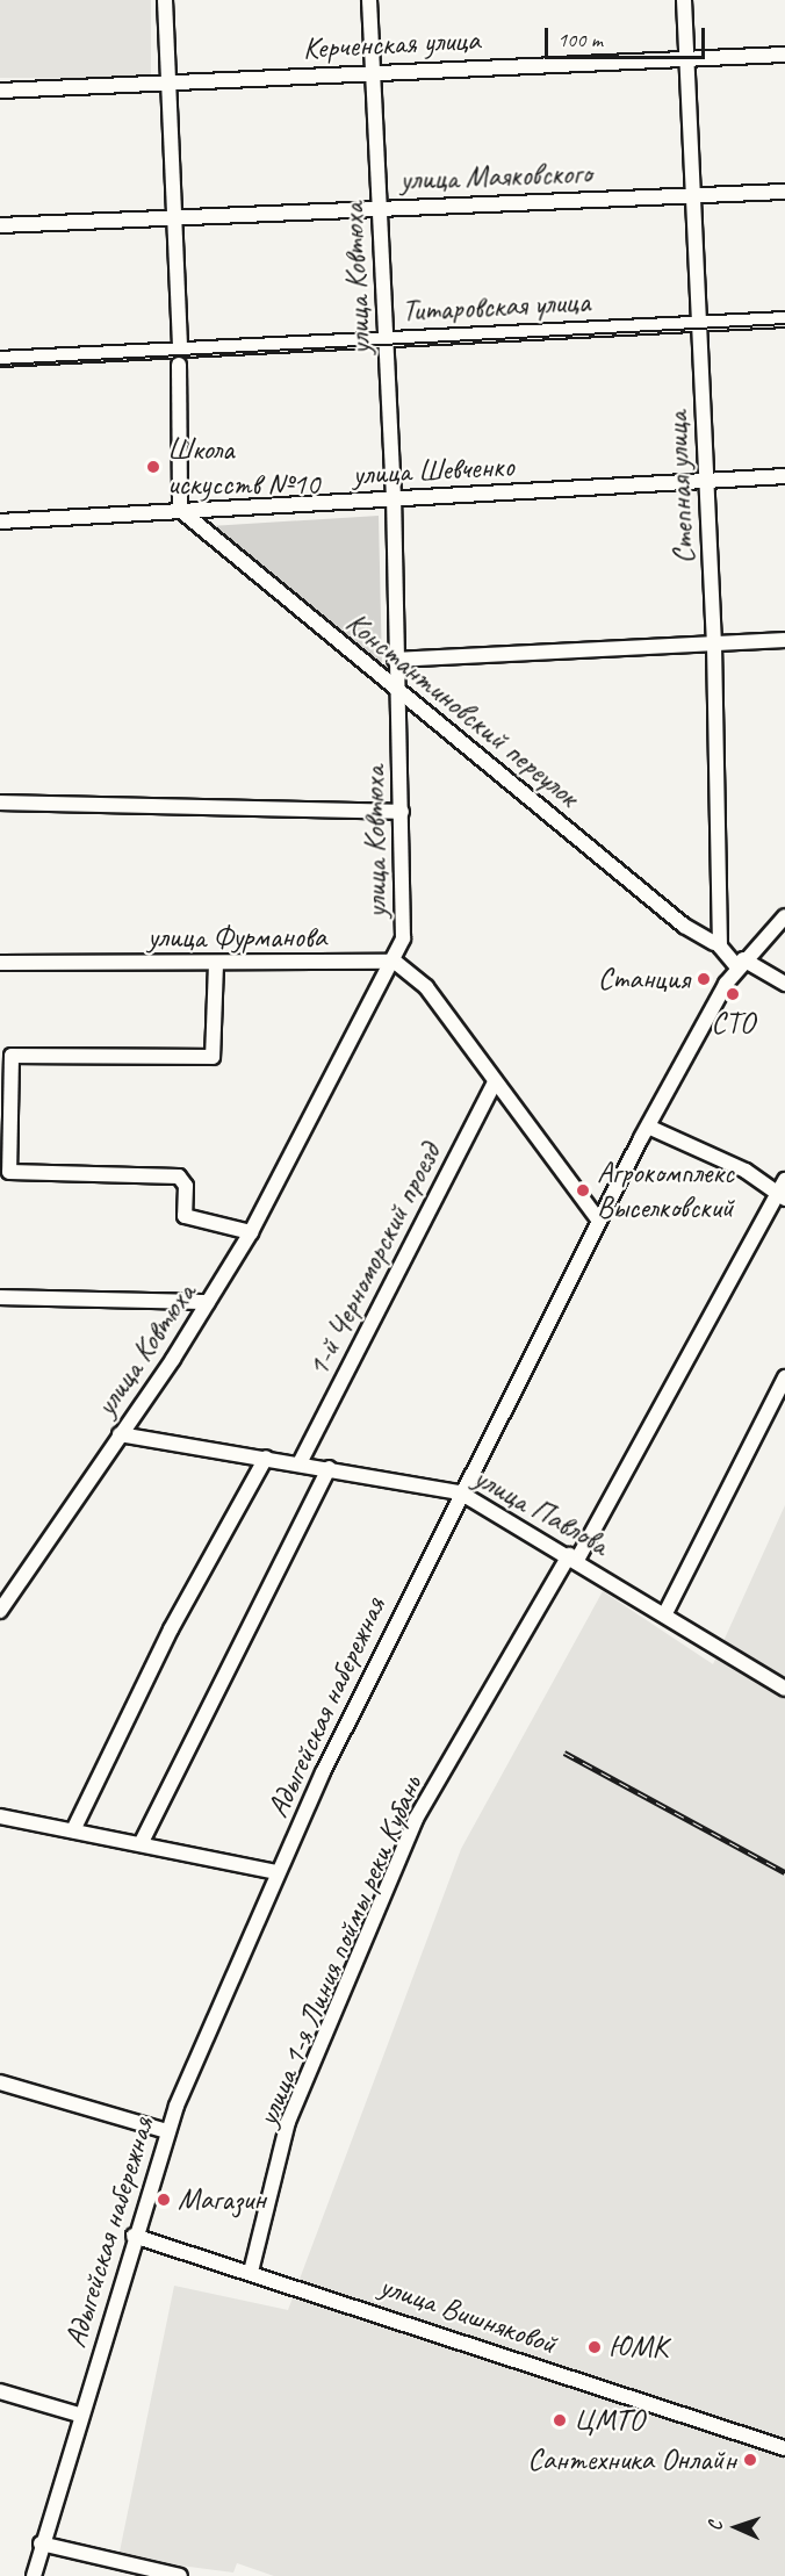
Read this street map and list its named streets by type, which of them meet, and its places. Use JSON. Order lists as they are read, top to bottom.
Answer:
{
  "streets": {
    "street": [
      "Керченская улица",
      "улица Маяковского",
      "улица Ковтюха",
      "Титаровская улица",
      "улица Шевченко",
      "Степная улица",
      "Константиновский переулок",
      "улица Фурманова",
      "1-й Черноморский проезд",
      "улица Павлова",
      "Адыгейская набережная",
      "улица 1-я Линия поймы реки Кубань",
      "улица Вишняковой"
    ]
  },
  "crossings": [
    ["Керченская улица", "улица Ковтюха"],
    ["Керченская улица", "Степная улица"],
    ["улица Маяковского", "улица Ковтюха"],
    ["улица Маяковского", "Степная улица"],
    ["улица Ковтюха", "Титаровская улица"],
    ["улица Ковтюха", "улица Шевченко"],
    ["улица Ковтюха", "Константиновский переулок"],
    ["улица Ковтюха", "улица Фурманова"],
    ["улица Ковтюха", "улица Павлова"],
    ["Титаровская улица", "Степная улица"],
    ["улица Шевченко", "Степная улица"],
    ["улица Шевченко", "Константиновский переулок"],
    ["Степная улица", "Адыгейская набережная"],
    ["1-й Черноморский проезд", "улица Павлова"],
    ["улица Павлова", "Адыгейская набережная"],
    ["улица Павлова", "улица 1-я Линия поймы реки Кубань"],
    ["Адыгейская набережная", "улица Вишняковой"],
    ["улица 1-я Линия поймы реки Кубань", "улица Вишняковой"]
  ],
  "places": [
    "Школа искусств №10",
    "Станция",
    "СТО",
    "Агрокомплекс Выселковский",
    "Магазин",
    "ЮМК",
    "ЦМТО",
    "Сантехника Онлайн"
  ],
  "scale_bar": "100 m",
  "north": "left"
}
